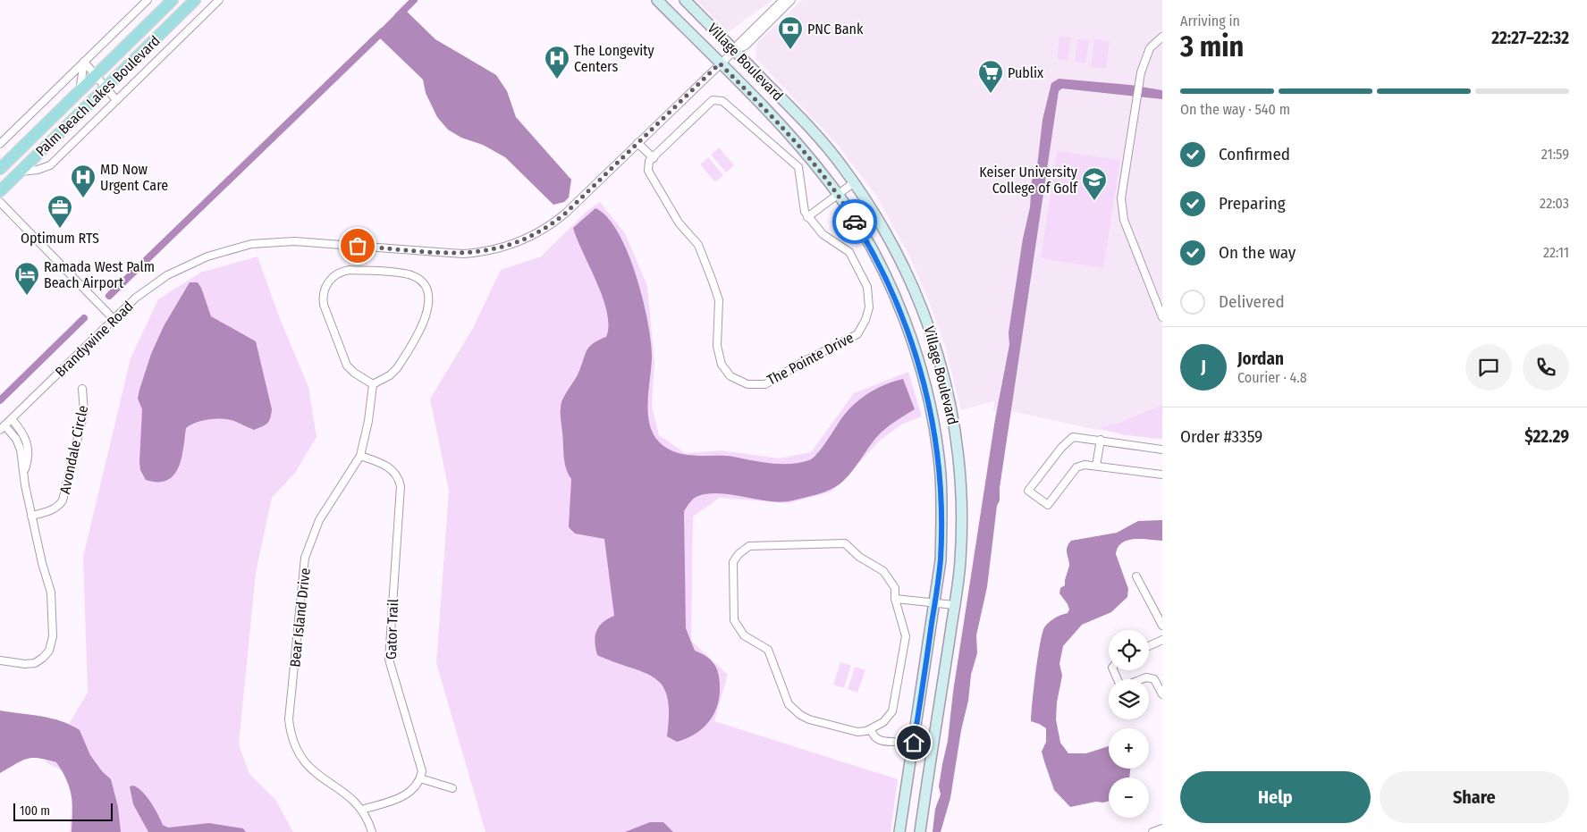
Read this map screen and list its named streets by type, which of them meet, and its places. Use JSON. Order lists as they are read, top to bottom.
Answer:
{
  "streets": {
    "main road": ["Palm Beach Lakes Boulevard"],
    "street": [
      "Village Boulevard",
      "Brandywine Road",
      "The Pointe Drive",
      "Avondale Circle",
      "Bear Island Drive",
      "Gator Trail"
    ]
  },
  "crossings": [
    ["Village Boulevard", "Brandywine Road"],
    ["Bear Island Drive", "Gator Trail"]
  ],
  "places": {
    "bank": ["PNC Bank"],
    "hospital": ["The Longevity Centers", "MD Now Urgent Care"],
    "supermarket": ["Publix"],
    "school or university": ["Keiser University College of Golf"],
    "office": ["Optimum RTS"],
    "hotel": ["Ramada West Palm Beach Airport"]
  },
  "scale_bar": "100 m",
  "page": {
    "heading": ["3 min", "Arriving in", "22:27–22:32"],
    "panel": [
      "Jordan",
      "Courier · 4.8",
      "Order #3359",
      "$22.29"
    ],
    "bar": "On the way · 540 m",
    "list": [
      ["Confirmed", "21:59"],
      ["Preparing", "22:03"],
      ["On the way", "22:11"],
      "Delivered"
    ],
    "round": "J",
    "map_buttons": ["+", "−"],
    "buttons": ["Help", "Share"],
    "scale": "100 m"
  }
}
